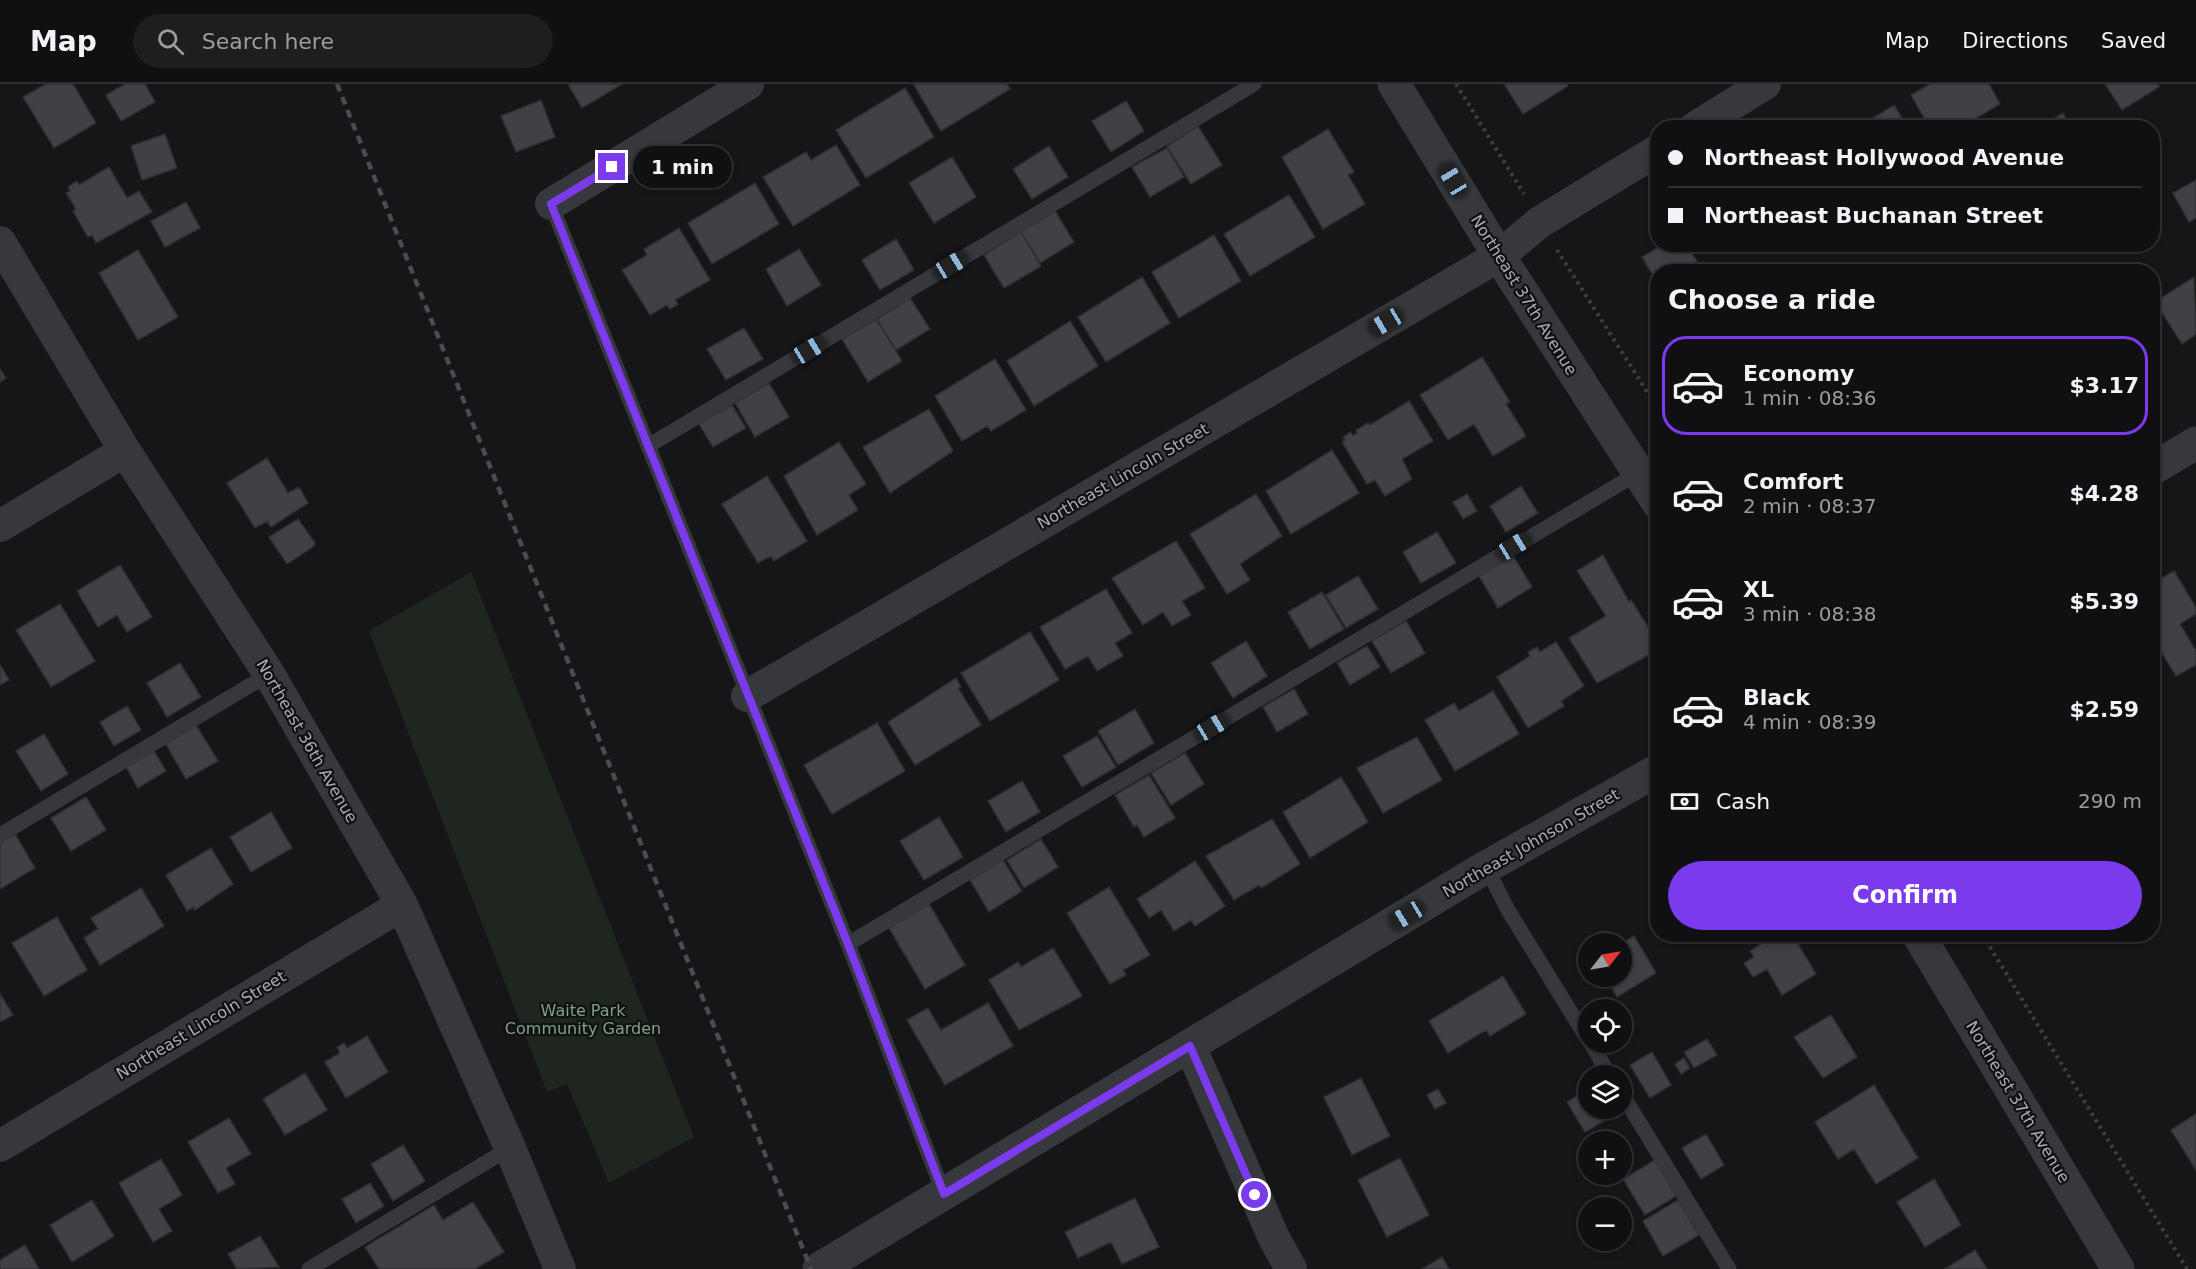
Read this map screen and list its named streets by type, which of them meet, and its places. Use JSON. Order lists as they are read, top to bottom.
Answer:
{
  "streets": {
    "street": [
      "Northeast 37th Avenue",
      "Northeast Lincoln Street",
      "Northeast 36th Avenue",
      "Northeast Johnson Street"
    ]
  },
  "crossings": [
    ["Northeast 37th Avenue", "Northeast Lincoln Street"],
    ["Northeast Lincoln Street", "Northeast 36th Avenue"]
  ],
  "parks": ["Waite Park Community Garden"],
  "north": "top right",
  "page": {
    "header": "Map",
    "search": "Search here",
    "nav": ["Map", "Directions", "Saved"],
    "banner": ["Northeast Hollywood Avenue", "Northeast Buchanan Street"],
    "bubble": "1 min",
    "heading": "Choose a ride",
    "list": [
      {
        "name": "Economy",
        "note": "1 min · 08:36",
        "value": "$3.17"
      },
      {
        "name": "Comfort",
        "note": "2 min · 08:37",
        "value": "$4.28"
      },
      {
        "name": "XL",
        "note": "3 min · 08:38",
        "value": "$5.39"
      },
      {
        "name": "Black",
        "note": "4 min · 08:39",
        "value": "$2.59"
      }
    ],
    "pay": ["Cash", "290 m"],
    "buttons": "Confirm",
    "map_buttons": ["+", "−"]
  }
}
